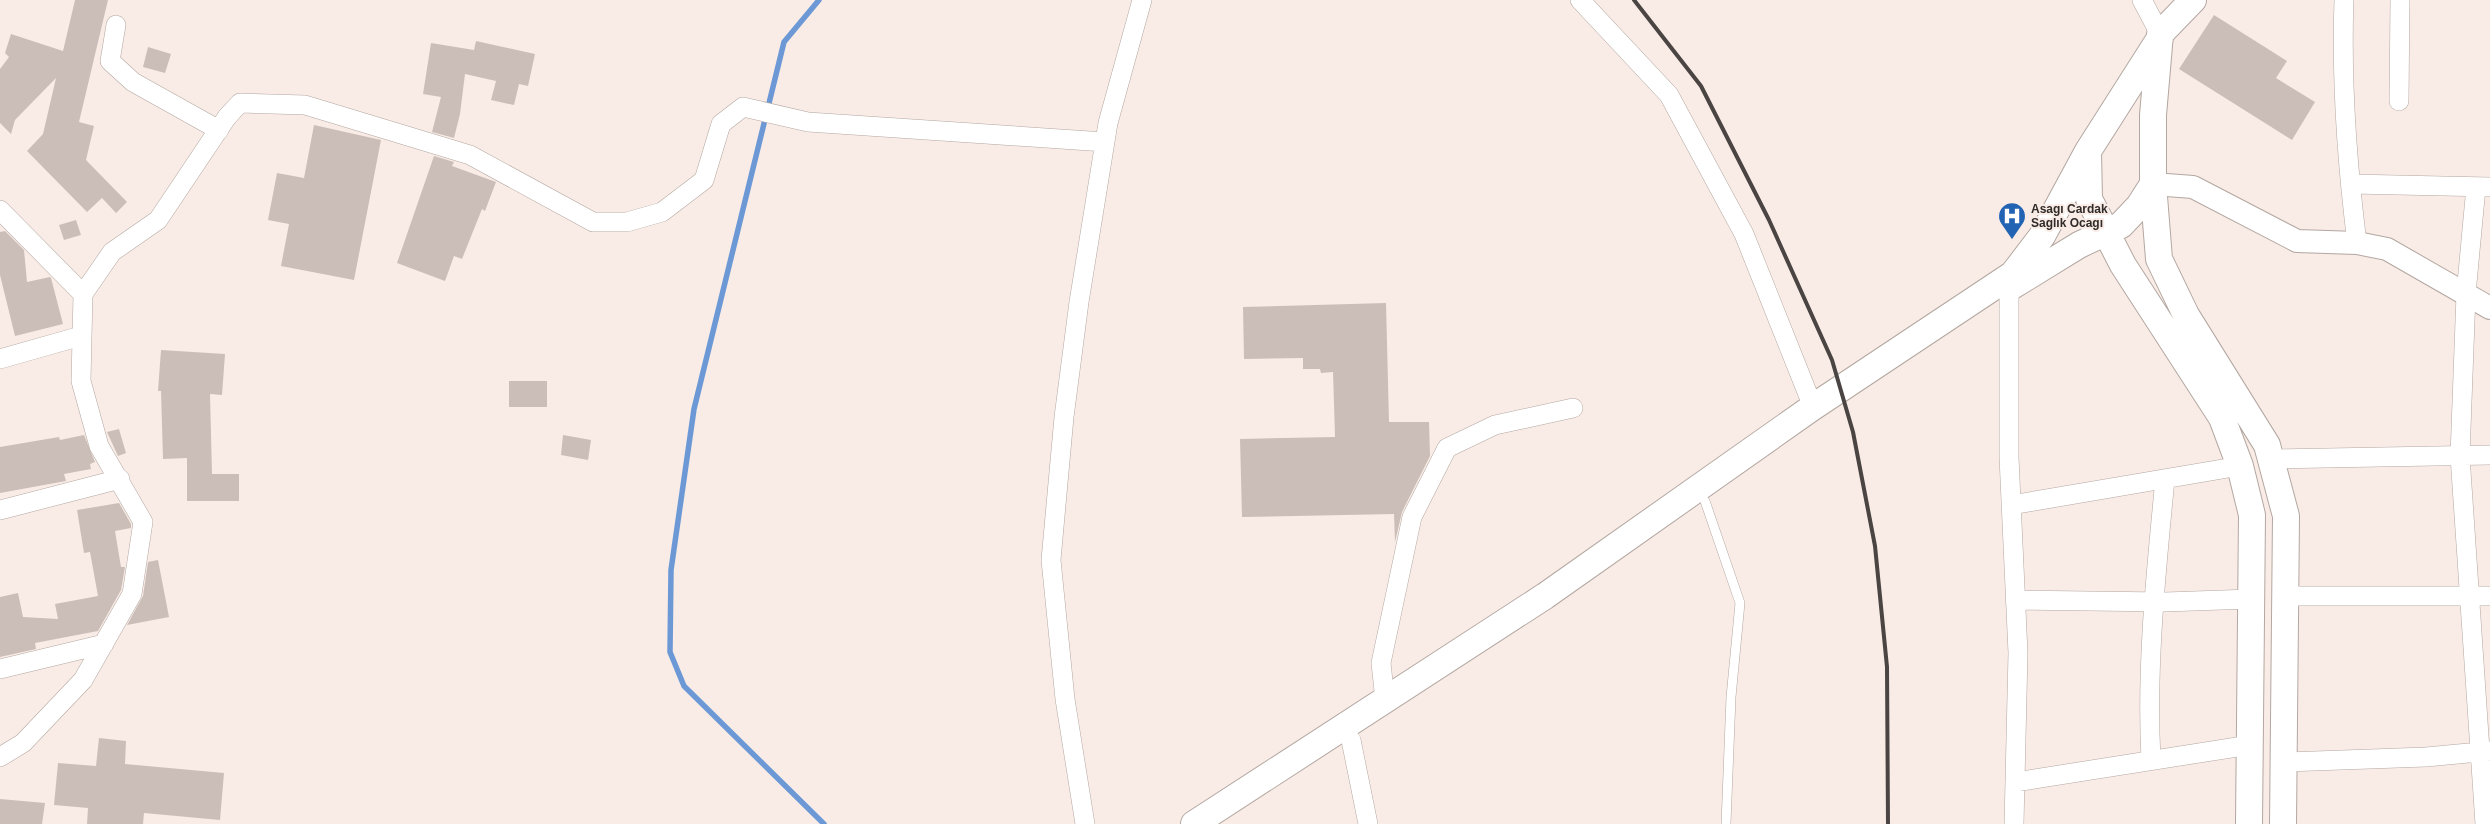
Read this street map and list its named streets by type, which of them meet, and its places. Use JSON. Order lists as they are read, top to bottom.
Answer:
{
  "places": {
    "hospital": ["Asagı Cardak Saglık Ocagı"]
  }
}
